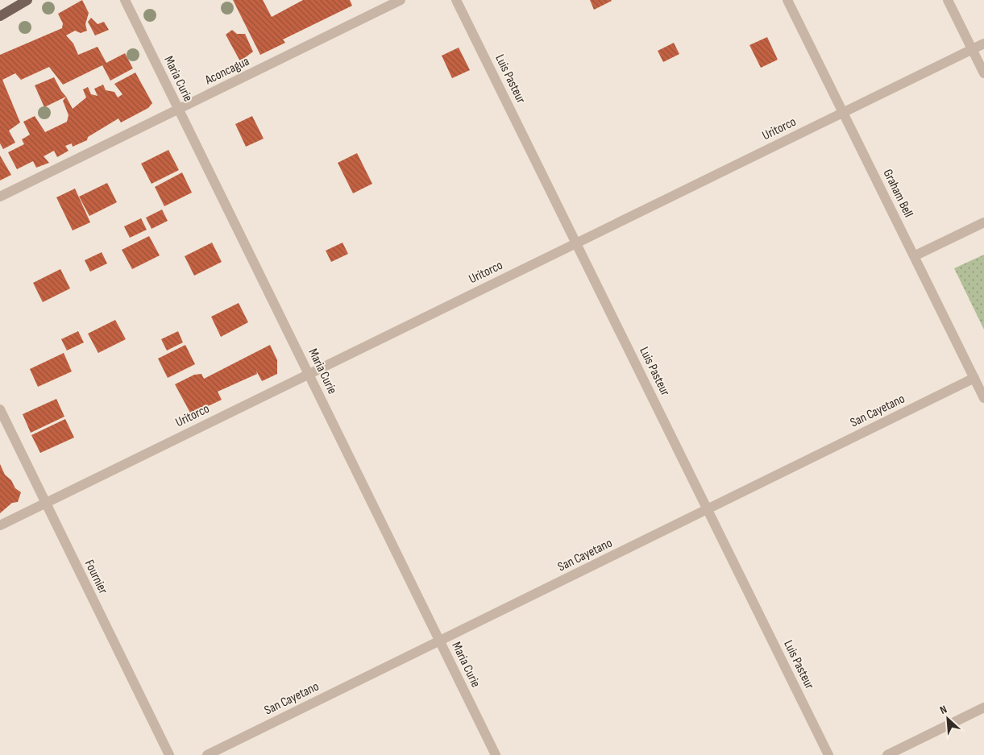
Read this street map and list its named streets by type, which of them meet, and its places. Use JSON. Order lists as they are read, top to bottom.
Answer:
{
  "streets": {
    "street": [
      "Aconcagua",
      "Maria Curie",
      "Luis Pasteur",
      "Uritorco",
      "Graham Bell",
      "San Cayetano",
      "Fournier"
    ]
  },
  "crossings": [
    ["Aconcagua", "Maria Curie"],
    ["Maria Curie", "Uritorco"],
    ["Maria Curie", "San Cayetano"],
    ["Luis Pasteur", "Uritorco"],
    ["Luis Pasteur", "San Cayetano"],
    ["Uritorco", "Graham Bell"],
    ["Uritorco", "Fournier"],
    ["Graham Bell", "San Cayetano"]
  ],
  "north": "top left"
}
